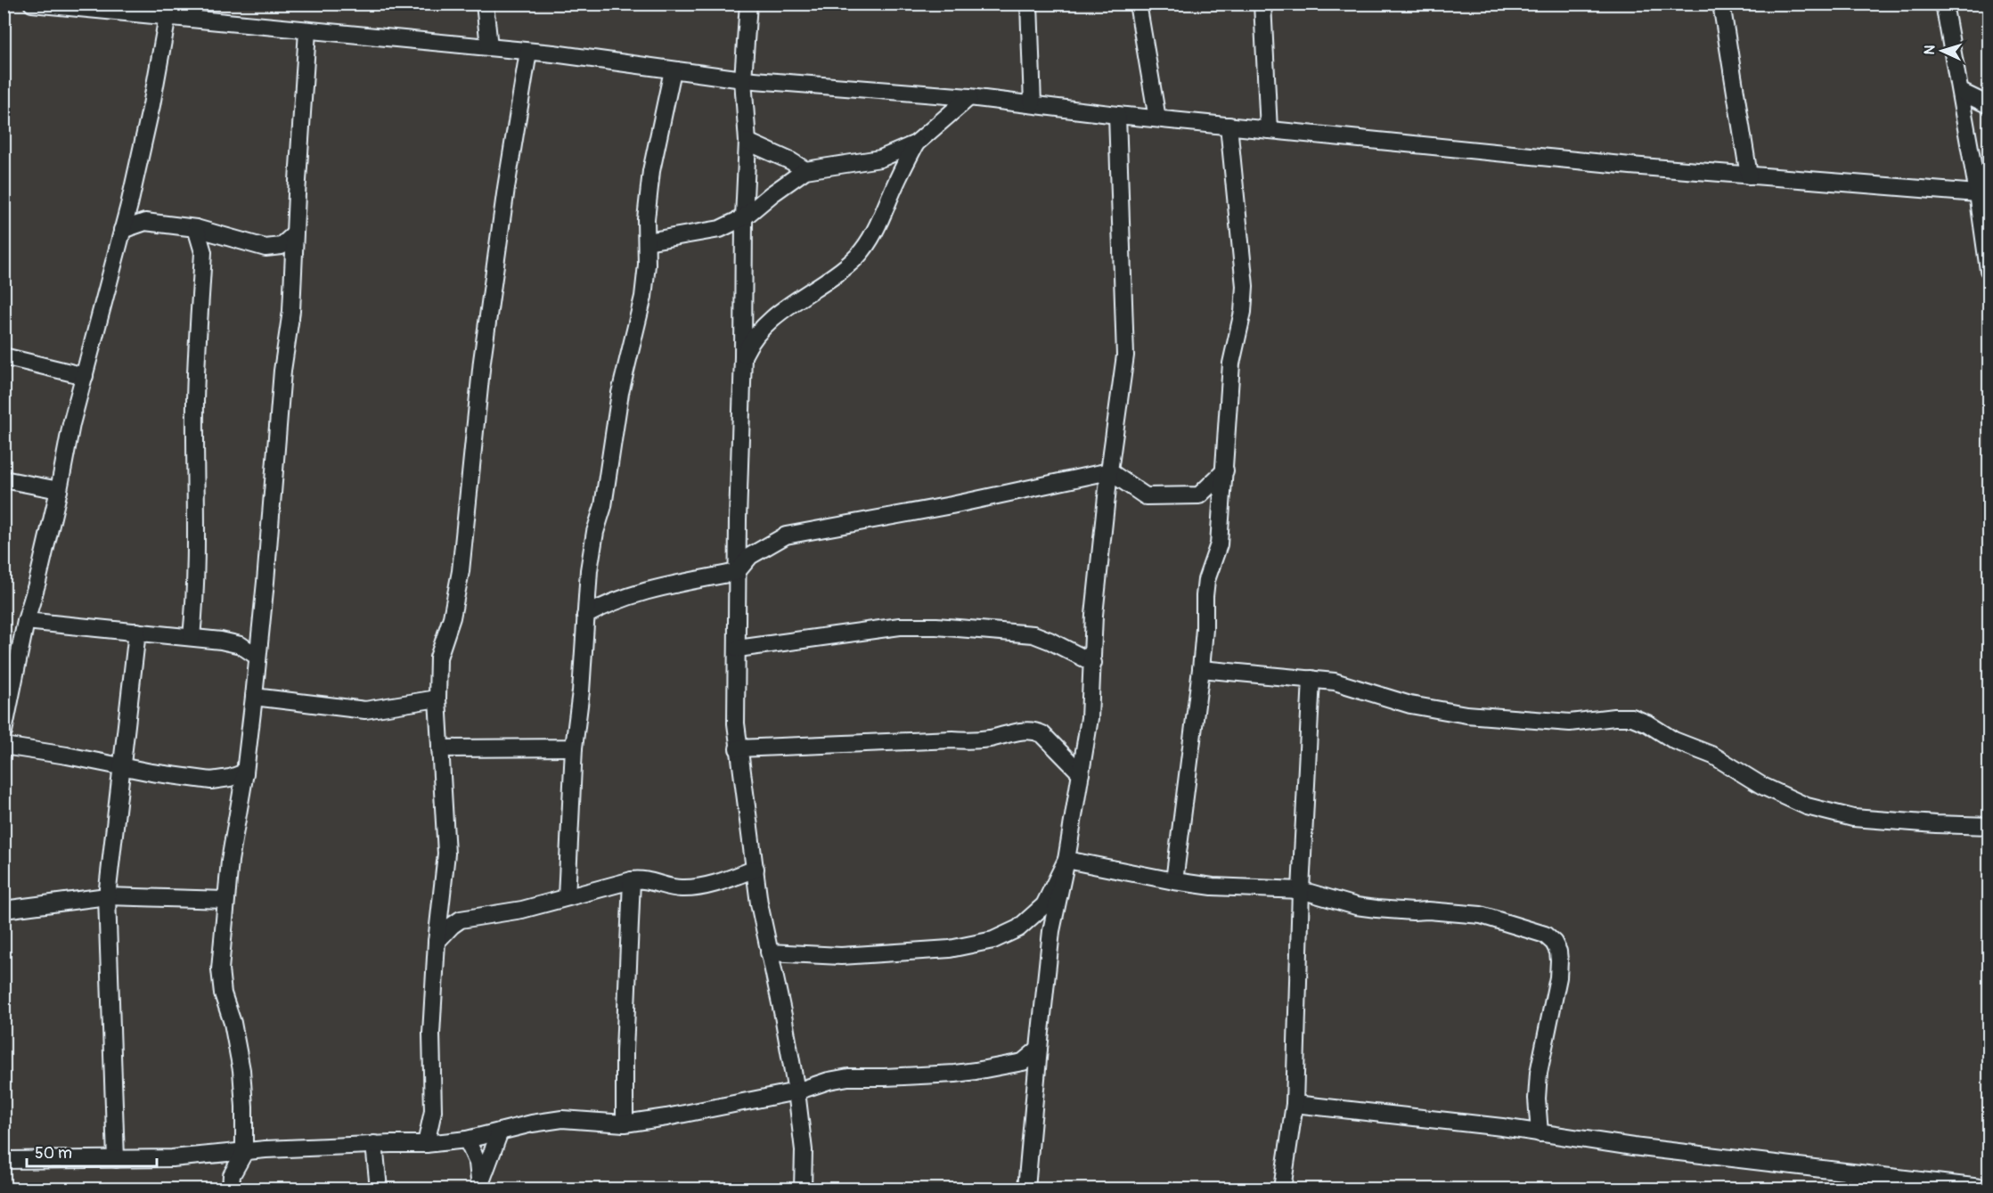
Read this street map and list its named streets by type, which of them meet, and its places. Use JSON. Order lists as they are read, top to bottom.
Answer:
{
  "scale_bar": "50 m",
  "north": "left"
}
